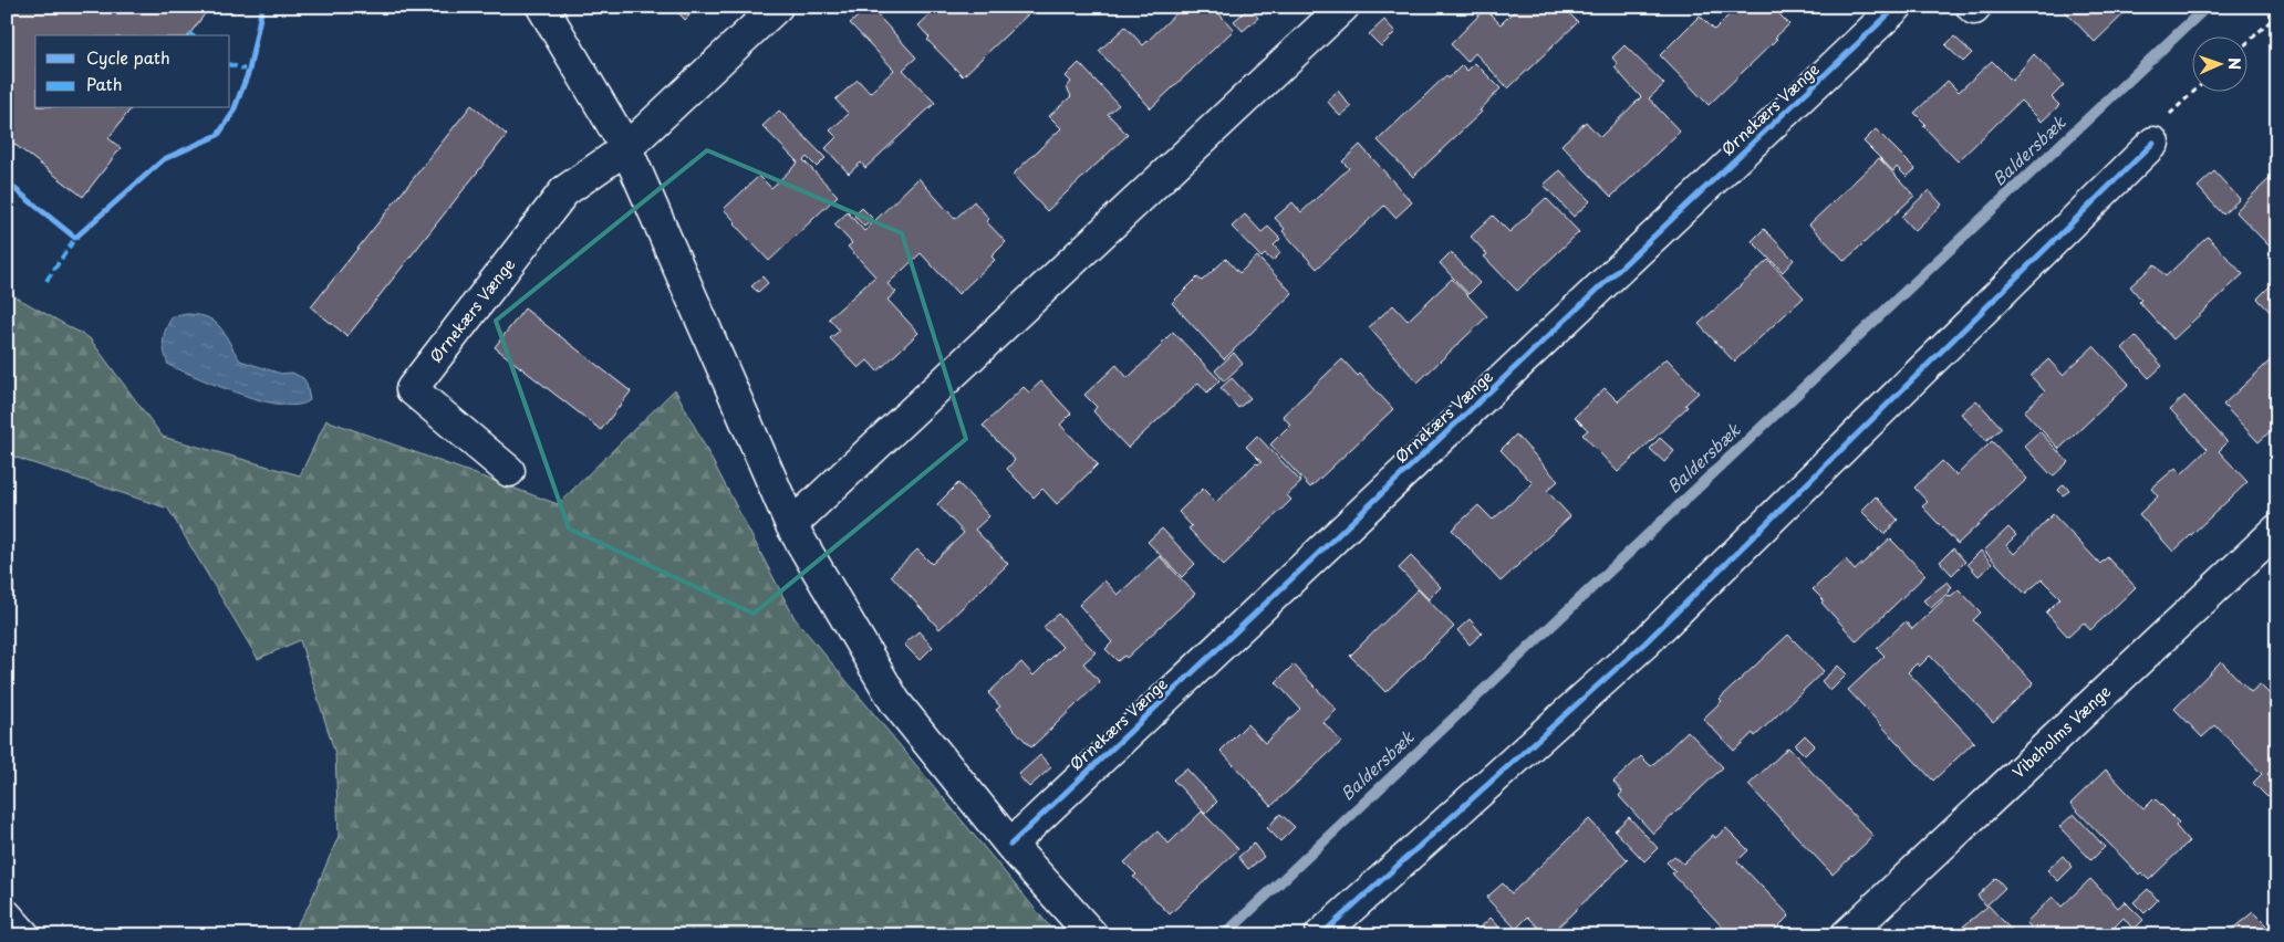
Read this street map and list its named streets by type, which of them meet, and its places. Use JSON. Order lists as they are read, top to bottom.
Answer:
{
  "streets": {
    "street": ["Ørnekærs Vænge", "Vibeholms Vænge"]
  },
  "water": ["Baldersbæk"],
  "legend": ["Cycle path", "Path"],
  "north": "right"
}
